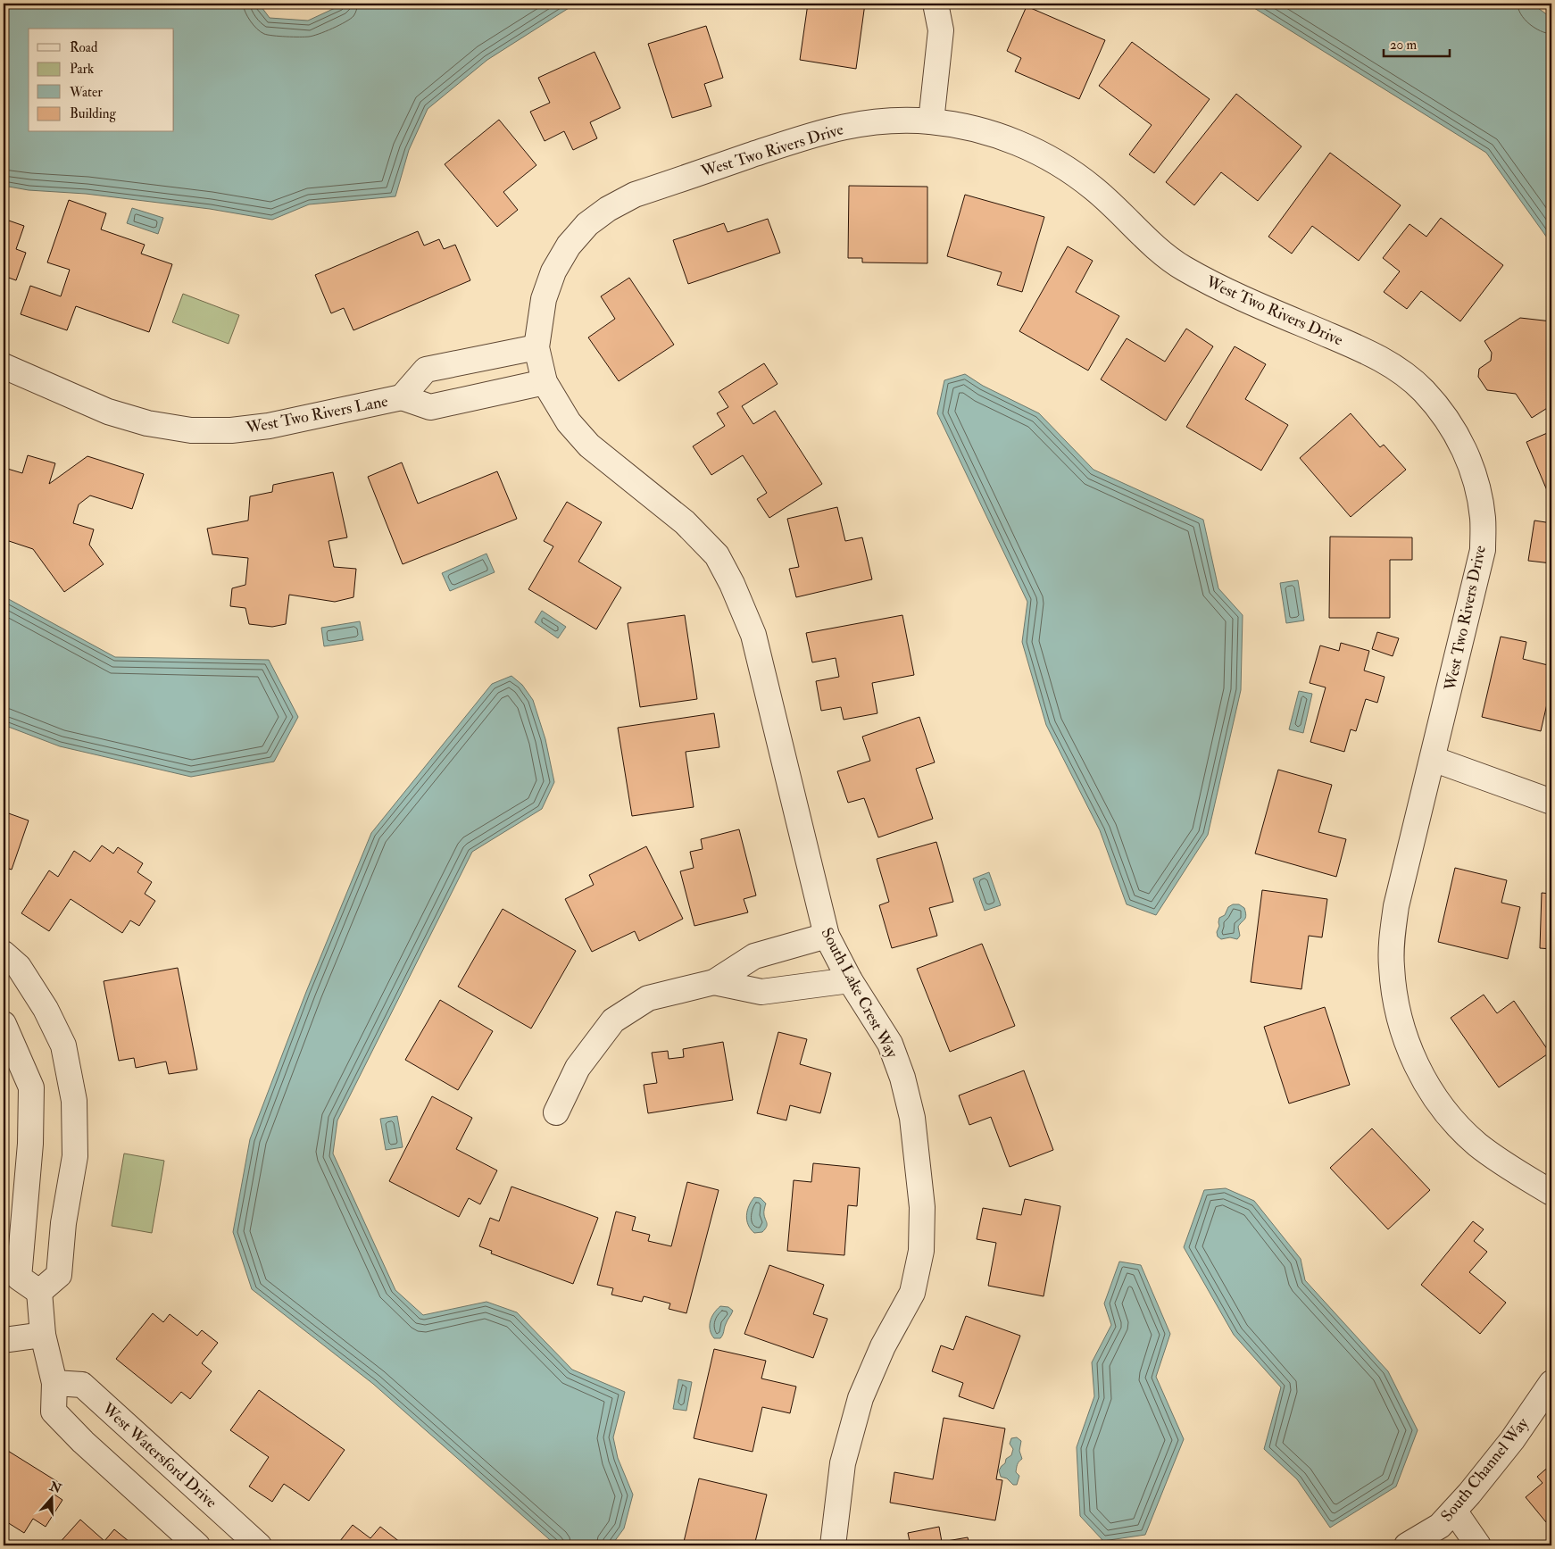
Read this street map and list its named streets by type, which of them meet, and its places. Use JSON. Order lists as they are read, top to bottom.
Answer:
{
  "streets": {
    "street": [
      "West Two Rivers Drive",
      "West Two Rivers Lane",
      "South Lake Crest Way",
      "West Watersford Drive",
      "South Channel Way"
    ]
  },
  "crossings": [
    ["West Two Rivers Drive", "West Two Rivers Lane"],
    ["West Two Rivers Drive", "South Lake Crest Way"]
  ],
  "legend": [
    "Road",
    "Park",
    "Water",
    "Building"
  ],
  "scale_bar": "20 m",
  "north": "top"
}
